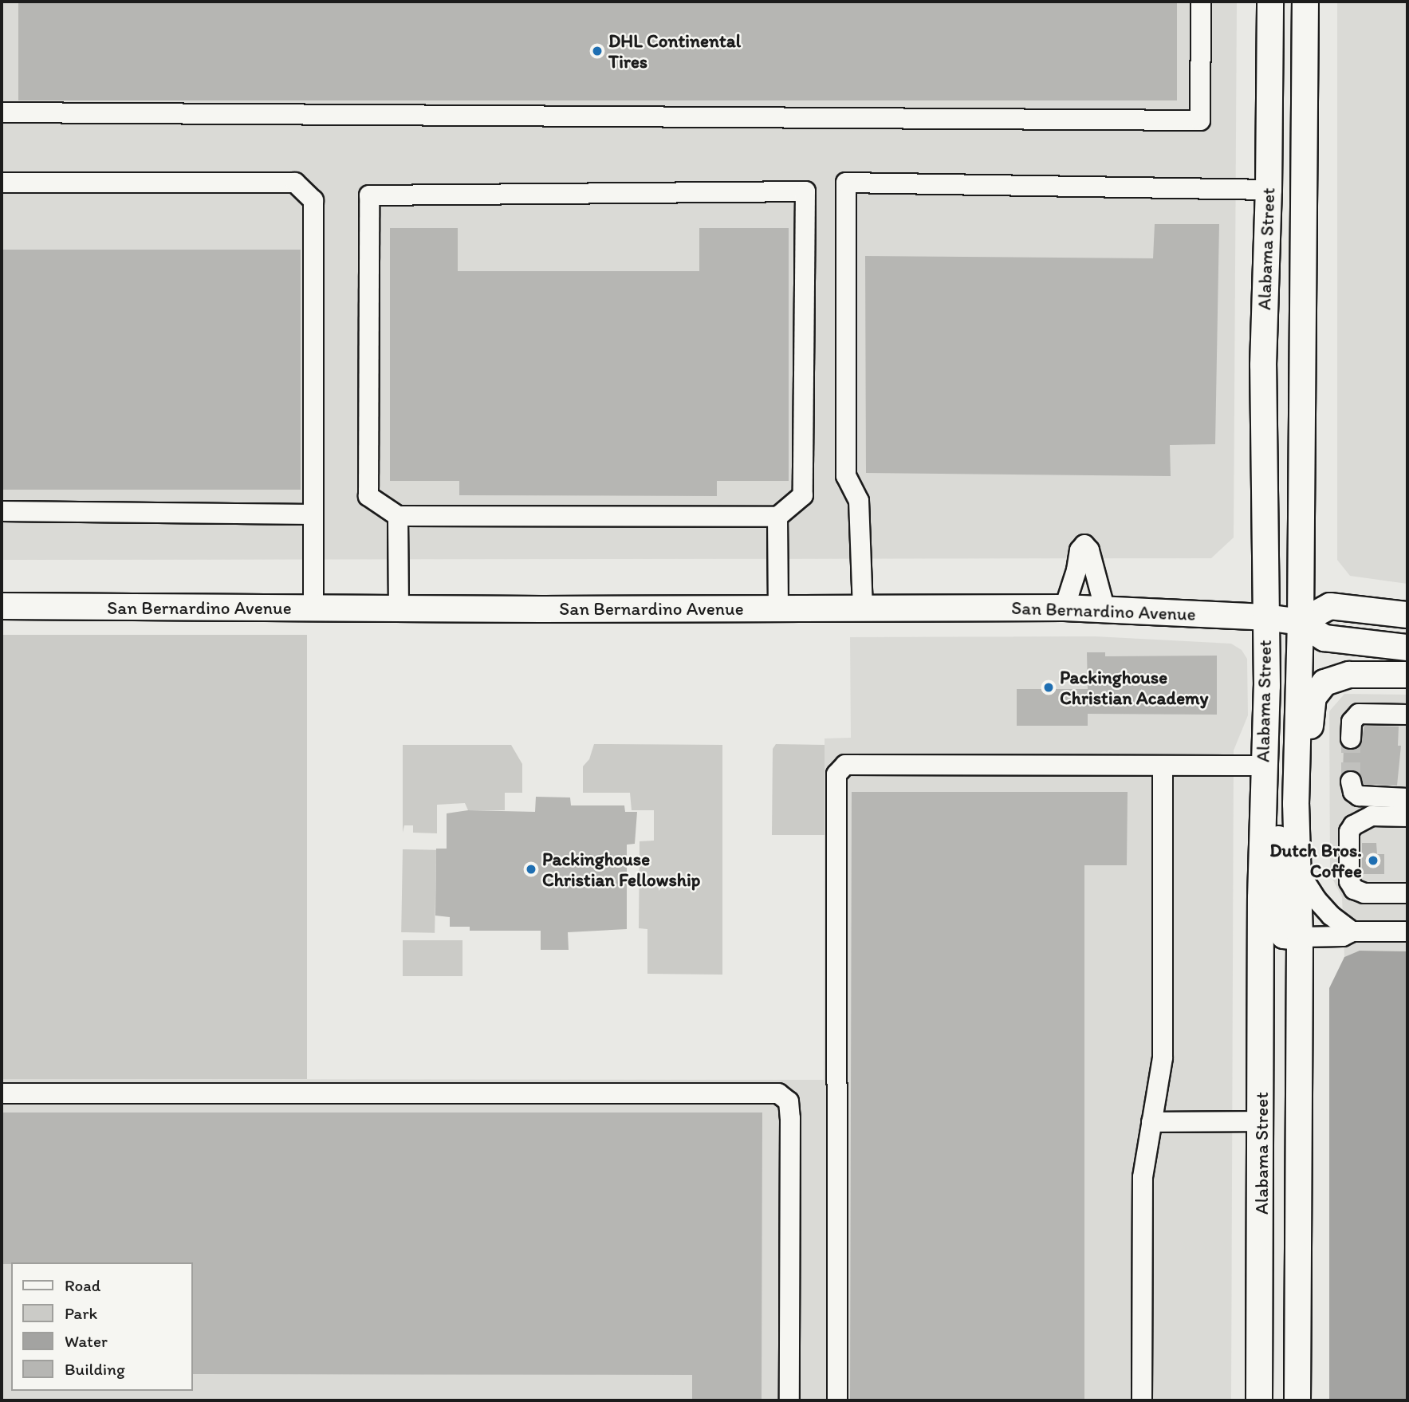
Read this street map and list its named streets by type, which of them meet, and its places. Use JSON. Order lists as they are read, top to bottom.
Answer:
{
  "streets": {
    "main road": ["Alabama Street", "San Bernardino Avenue"]
  },
  "crossings": [
    ["Alabama Street", "San Bernardino Avenue"]
  ],
  "places": [
    "DHL Continental Tires",
    "Packinghouse Christian Academy",
    "Dutch Bros. Coffee",
    "Packinghouse Christian Fellowship"
  ],
  "legend": [
    "Road",
    "Park",
    "Water",
    "Building"
  ]
}
